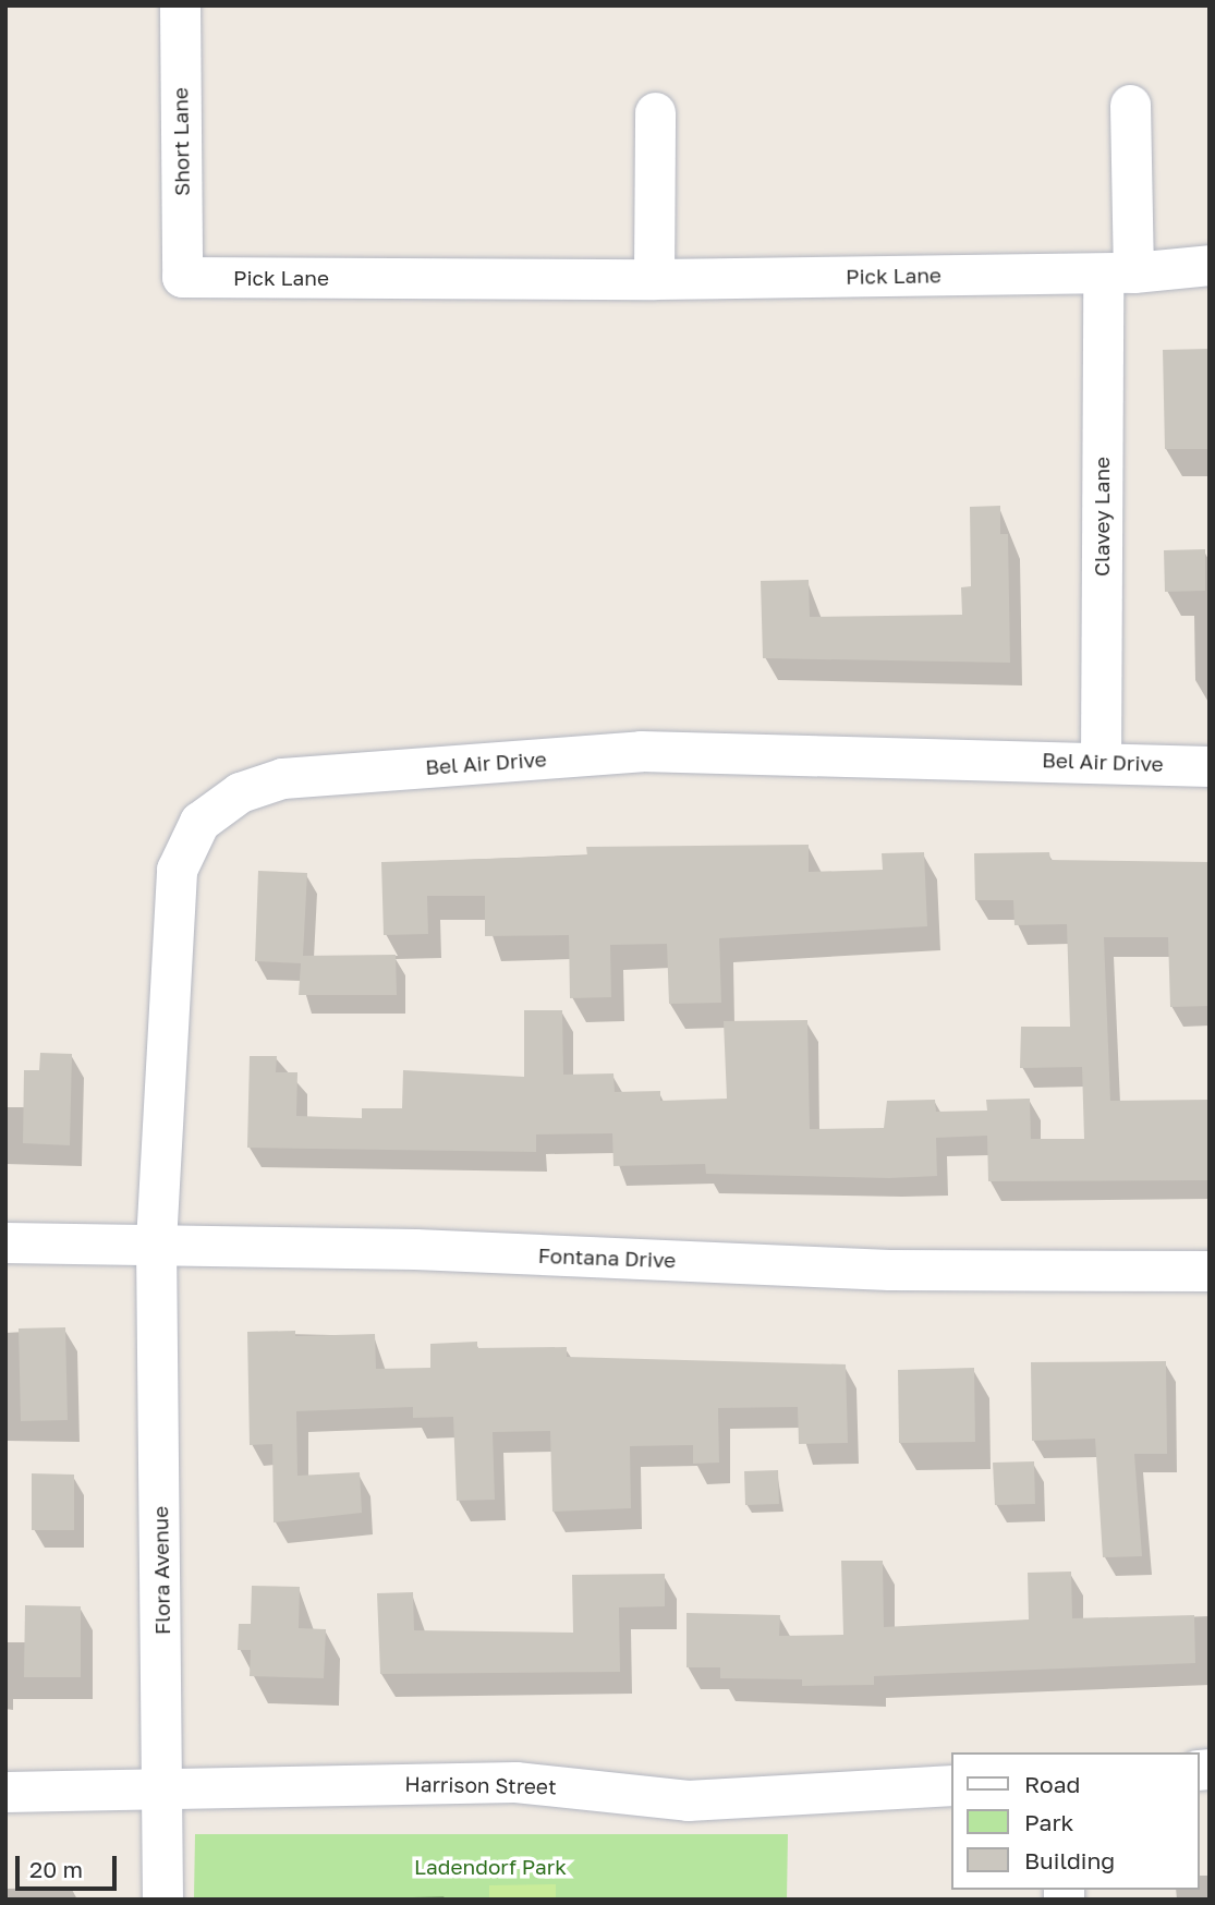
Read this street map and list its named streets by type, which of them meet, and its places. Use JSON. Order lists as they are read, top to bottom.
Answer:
{
  "streets": {
    "street": [
      "Short Lane",
      "Pick Lane",
      "Clavey Lane",
      "Bel Air Drive",
      "Fontana Drive",
      "Flora Avenue",
      "Harrison Street"
    ]
  },
  "crossings": [
    ["Short Lane", "Pick Lane"],
    ["Pick Lane", "Clavey Lane"],
    ["Clavey Lane", "Bel Air Drive"],
    ["Bel Air Drive", "Fontana Drive"],
    ["Bel Air Drive", "Flora Avenue"],
    ["Fontana Drive", "Flora Avenue"],
    ["Flora Avenue", "Harrison Street"]
  ],
  "parks": ["Ladendorf Park"],
  "legend": ["Road", "Park", "Building"],
  "scale_bar": "20 m"
}
